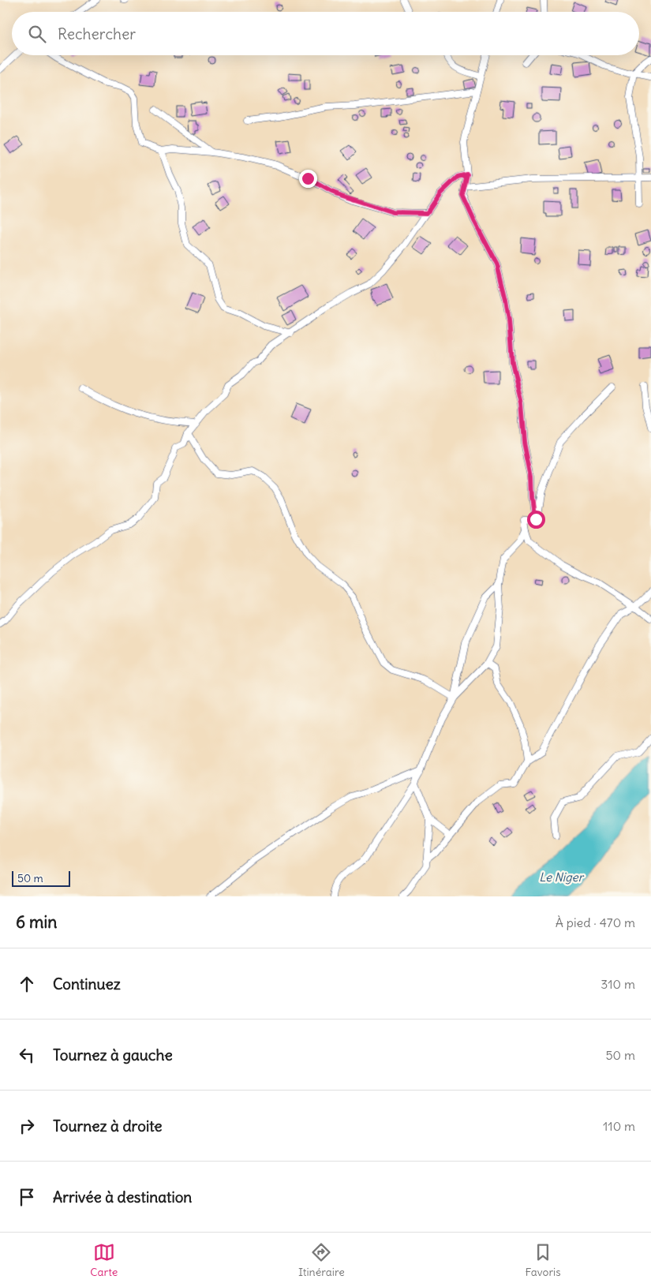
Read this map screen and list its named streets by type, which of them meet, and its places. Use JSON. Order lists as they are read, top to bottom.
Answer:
{
  "water": ["Le Niger"],
  "scale_bar": "50 m",
  "page": {
    "search": "Rechercher",
    "scale": "50 m",
    "heading": ["6 min", "À pied · 470 m"],
    "list": [
      ["Continuez", "310 m"],
      ["Tournez à gauche", "50 m"],
      ["Tournez à droite", "110 m"],
      "Arrivée à destination"
    ],
    "nav": ["Carte", "Itinéraire", "Favoris"]
  }
}
